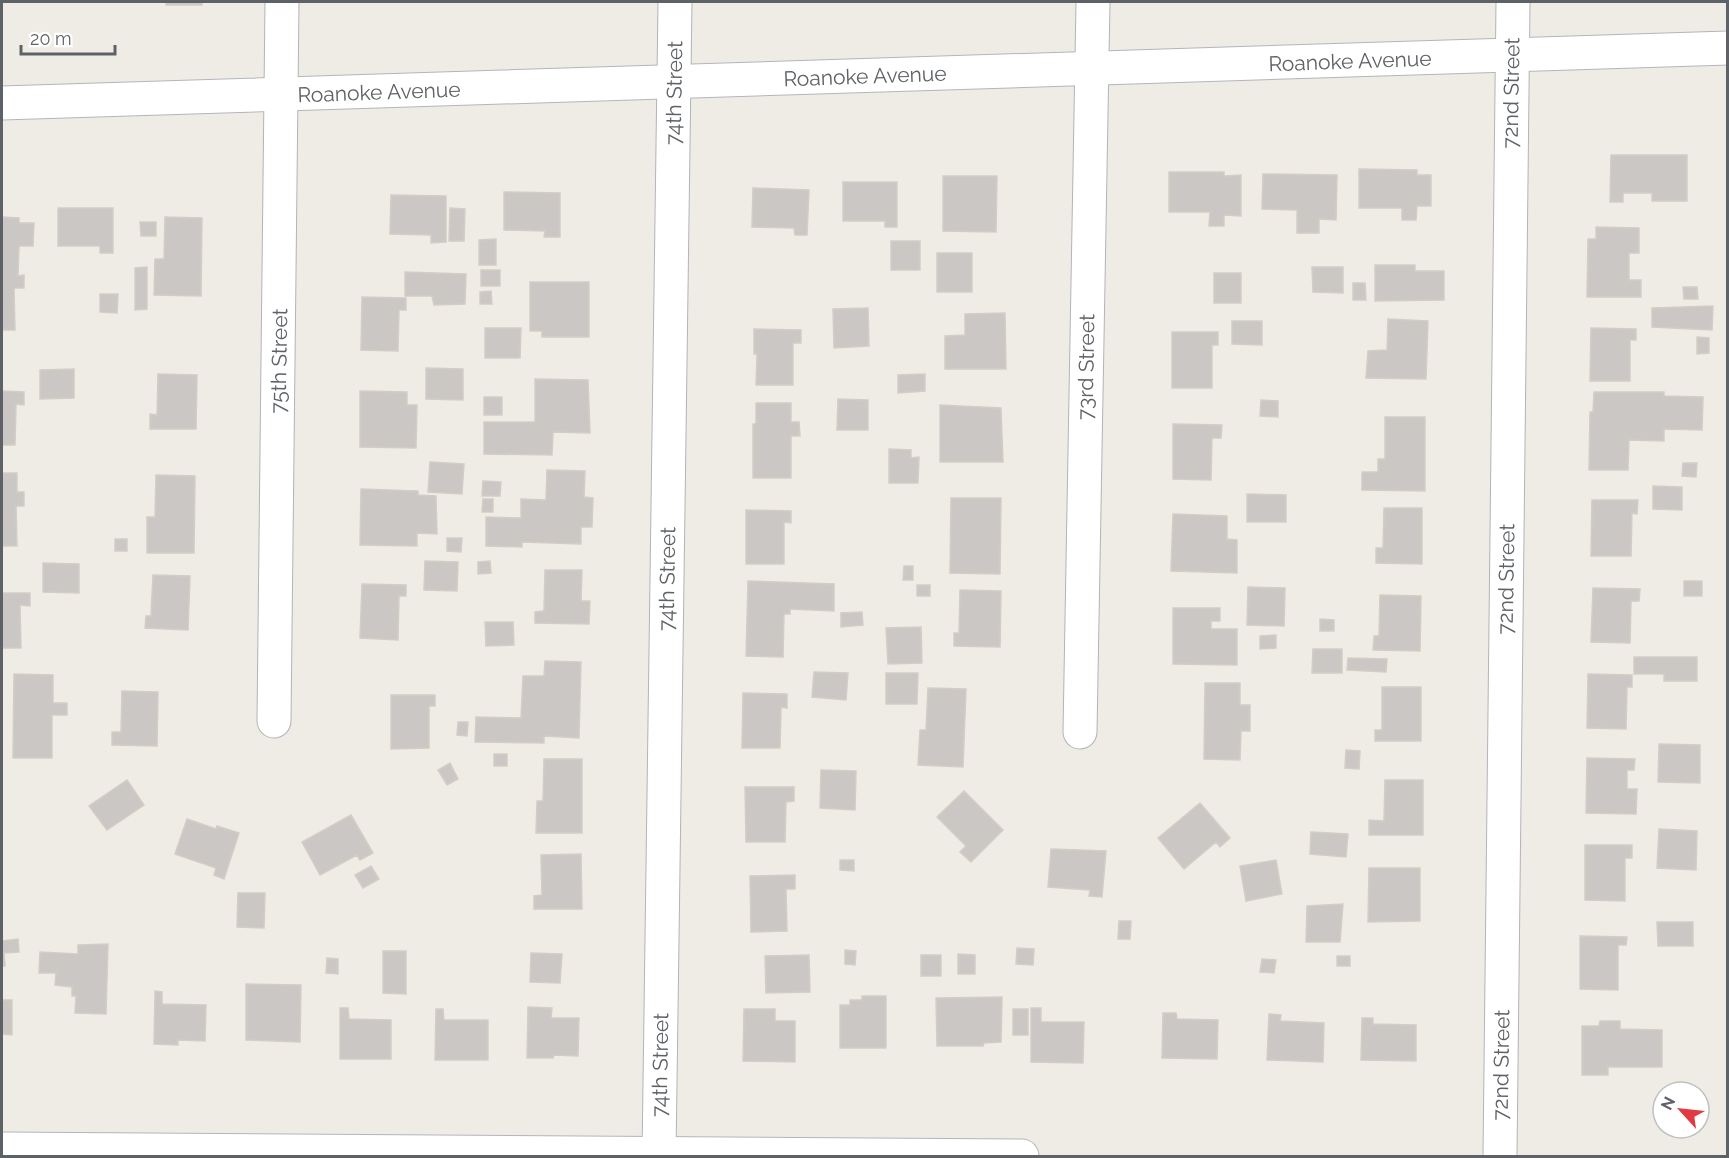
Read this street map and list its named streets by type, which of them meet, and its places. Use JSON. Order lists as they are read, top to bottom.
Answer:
{
  "streets": {
    "street": [
      "Roanoke Avenue",
      "74th Street",
      "72nd Street",
      "75th Street",
      "73rd Street"
    ]
  },
  "crossings": [
    ["Roanoke Avenue", "74th Street"],
    ["Roanoke Avenue", "72nd Street"],
    ["Roanoke Avenue", "75th Street"],
    ["Roanoke Avenue", "73rd Street"]
  ],
  "scale_bar": "20 m",
  "north": "top left"
}
